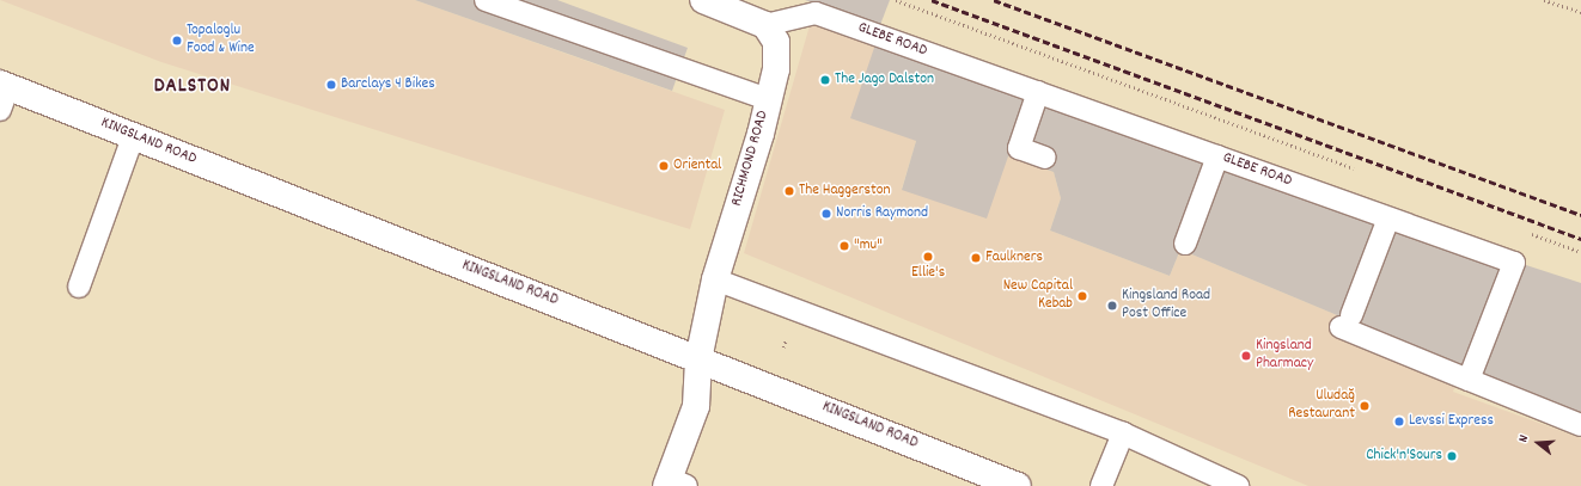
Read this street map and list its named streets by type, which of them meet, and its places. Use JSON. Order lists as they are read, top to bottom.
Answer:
{
  "streets": {
    "main road": ["KINGSLAND ROAD", "RICHMOND ROAD"],
    "lane": ["GLEBE ROAD"]
  },
  "crossings": [
    ["GLEBE ROAD", "RICHMOND ROAD"],
    ["KINGSLAND ROAD", "RICHMOND ROAD"]
  ],
  "districts": ["DALSTON"],
  "places": [
    "Topaloglu Food & Wine",
    "The Jago Dalston",
    "Barclays 4 Bikes",
    "Oriental",
    "The Haggerston",
    "Norris Raymond",
    "\"mu\"",
    "Ellie's",
    "Faulkners",
    "New Capital Kebab",
    "Kingsland Road Post Office",
    "Kingsland Pharmacy",
    "Uludağ Restaurant",
    "Levssi Express",
    "Chick'n'Sours"
  ],
  "north": "left"
}
